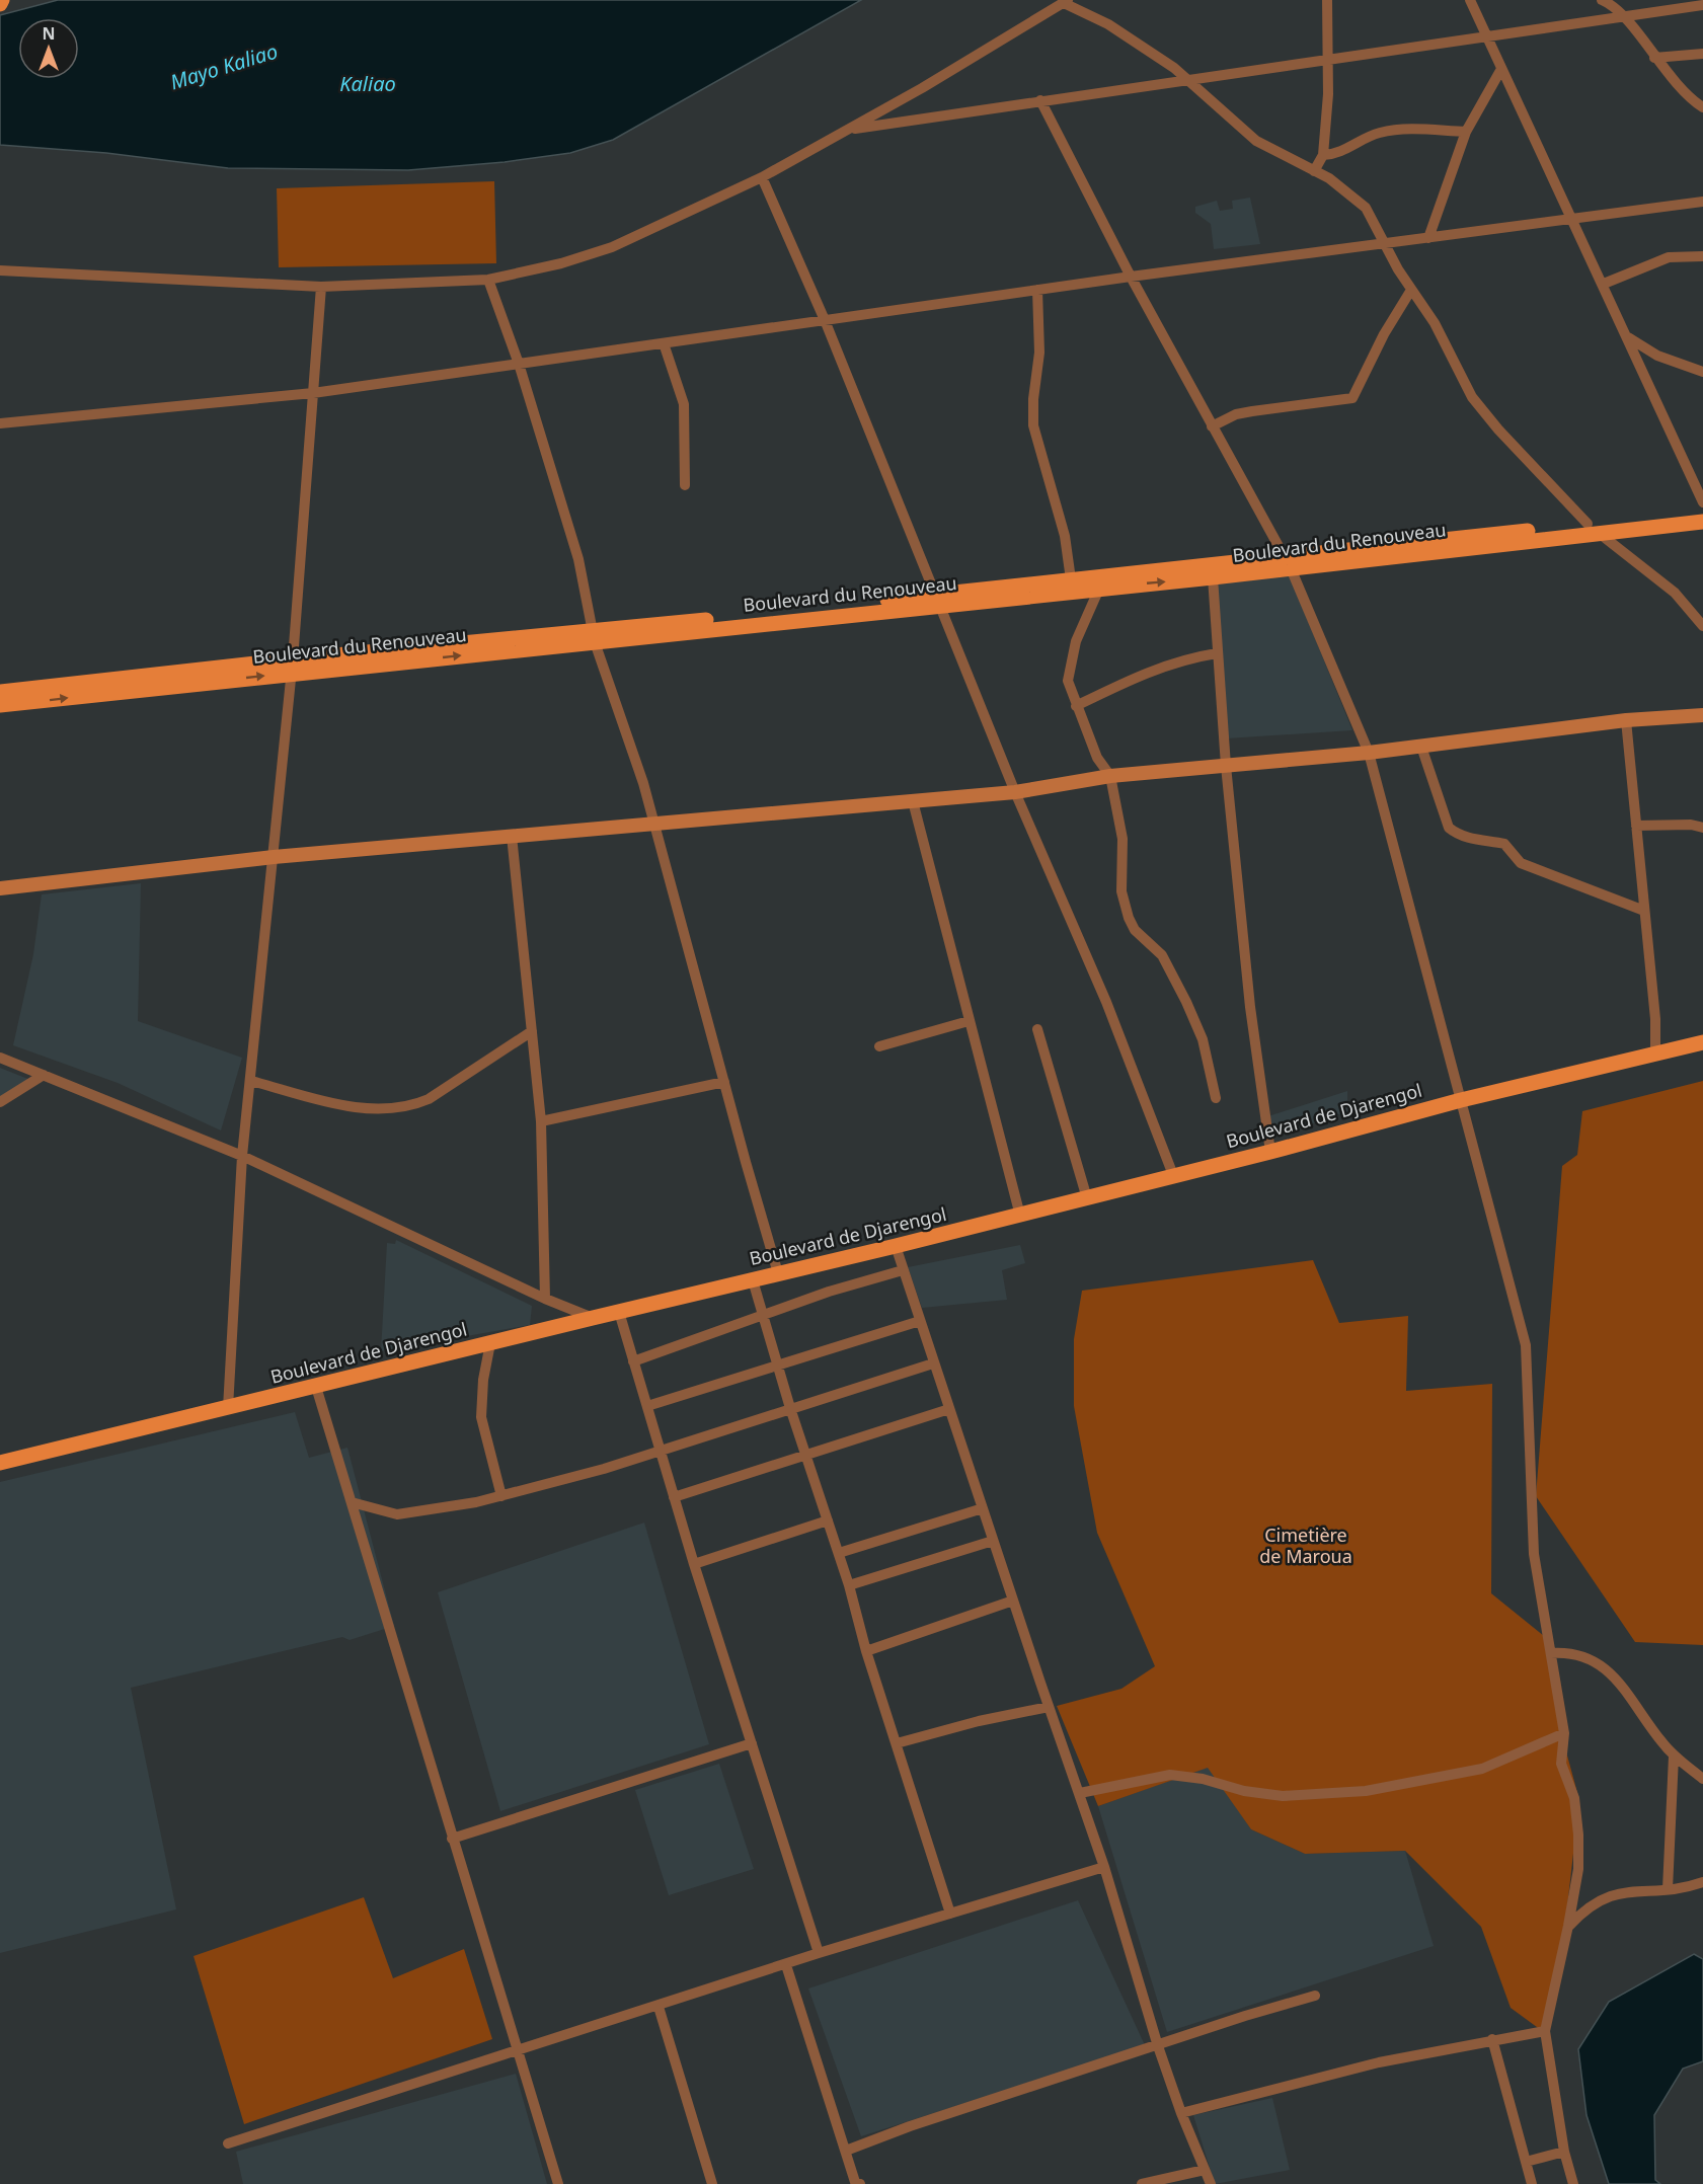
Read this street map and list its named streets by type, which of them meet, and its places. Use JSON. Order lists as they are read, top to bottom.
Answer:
{
  "streets": {
    "main road": ["Boulevard du Renouveau", "Boulevard de Djarengol"]
  },
  "water": ["Mayo Kaliao", "Kaliao"],
  "parks": ["Cimetière de Maroua"],
  "north": "top"
}
